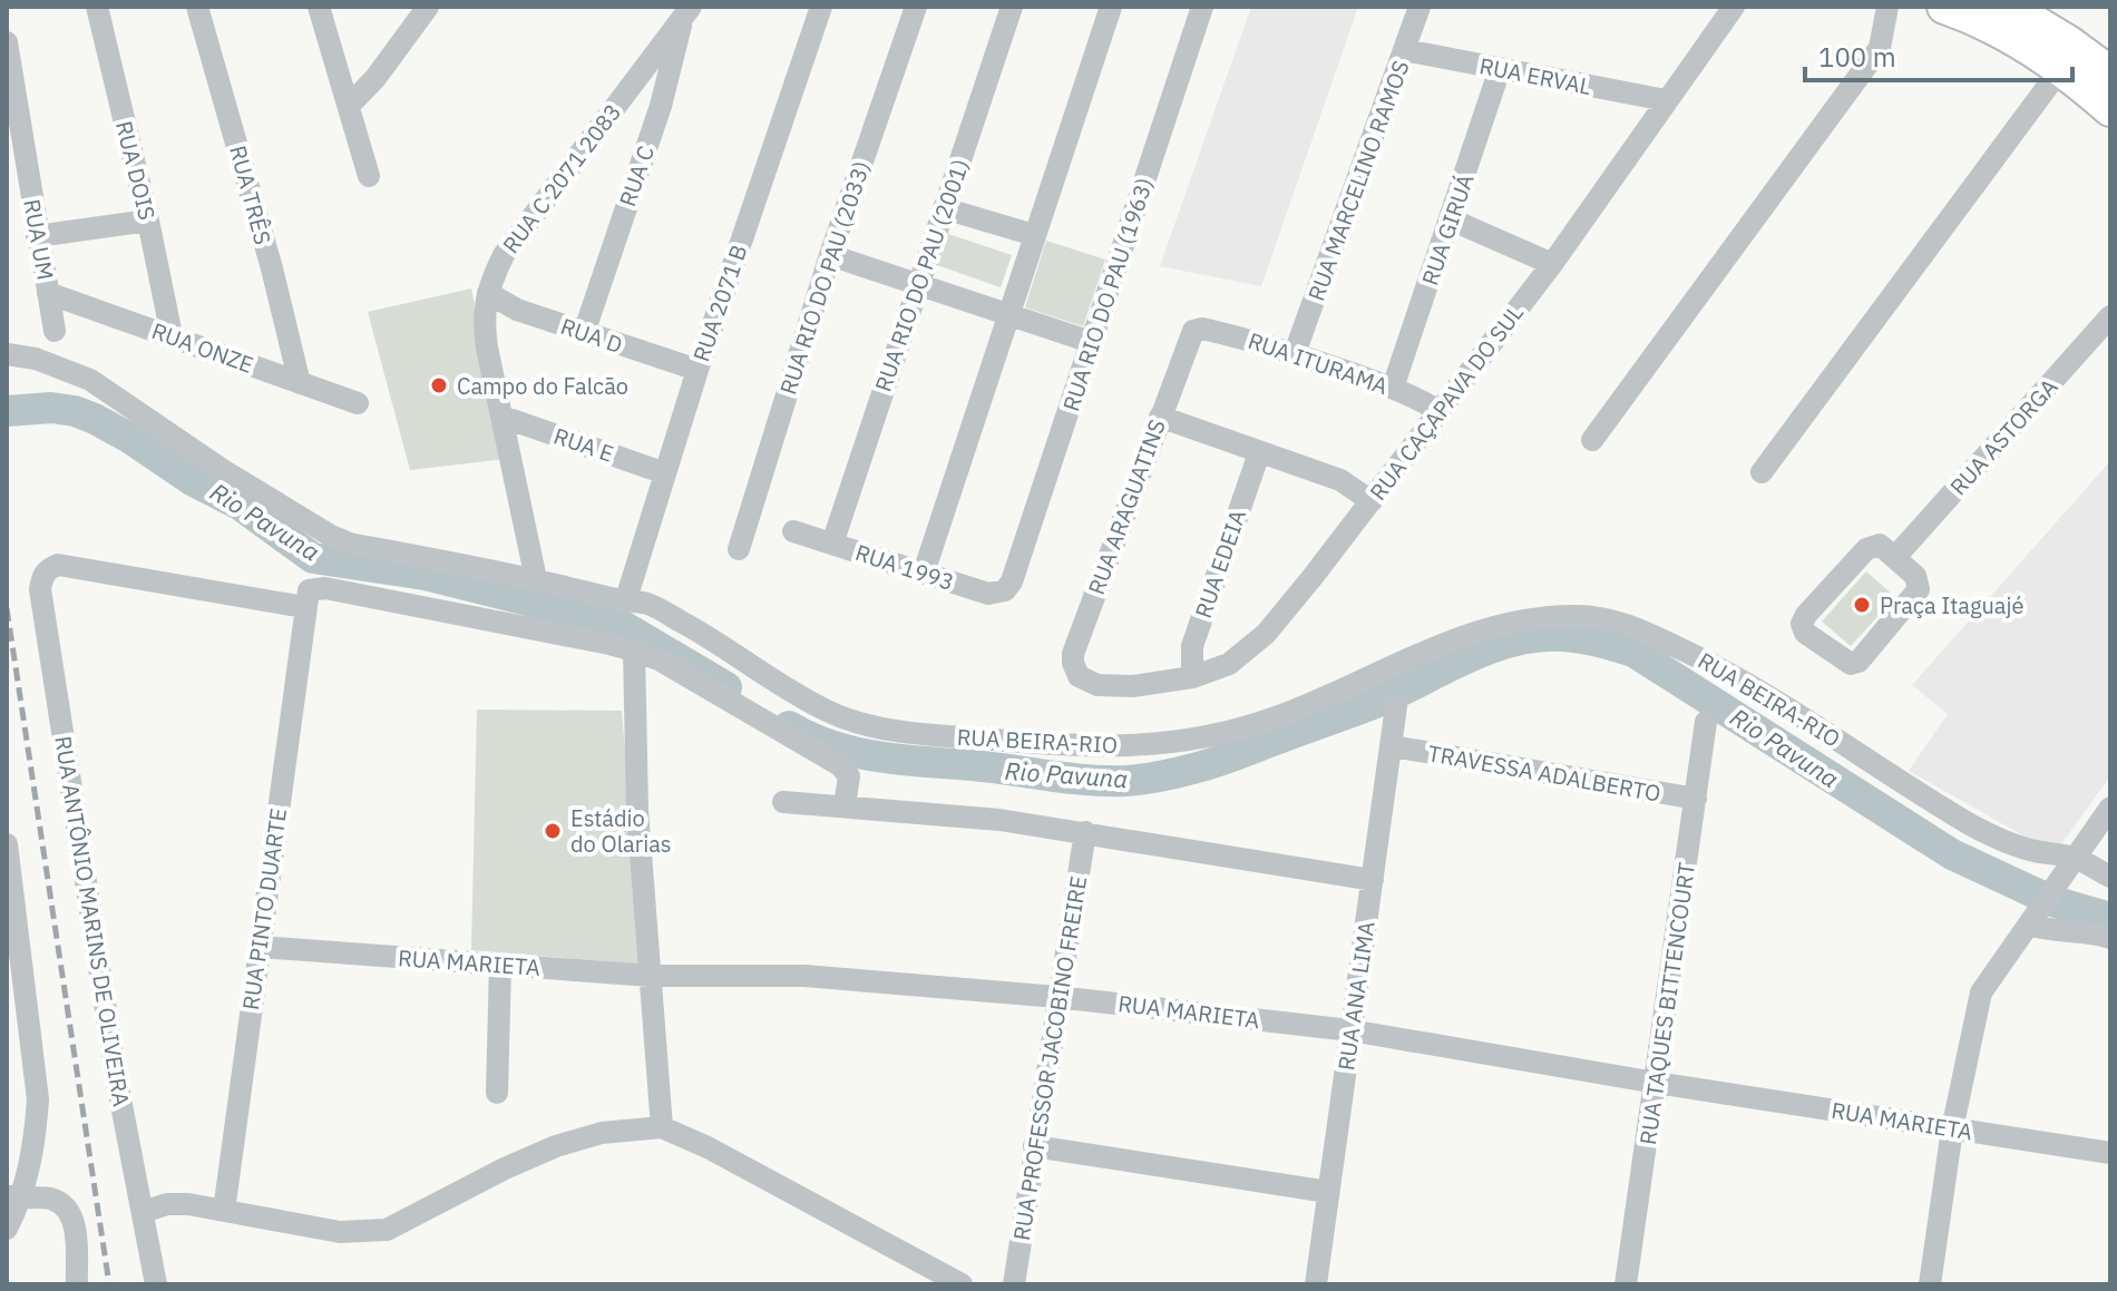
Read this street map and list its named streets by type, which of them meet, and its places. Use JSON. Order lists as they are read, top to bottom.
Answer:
{
  "streets": {
    "street": [
      "RUA ERVAL",
      "RUA DOIS",
      "RUA C",
      "RUA C 2071 2083",
      "RUA MARCELINO RAMOS",
      "RUA TRÊS",
      "RUA GIRUÁ",
      "RUA UM",
      "RUA RIO DO PAU (2001)",
      "RUA RIO DO PAU (2033)",
      "RUA RIO DO PAU (1963)",
      "RUA 2071 B",
      "RUA D",
      "RUA ONZE",
      "RUA ITURAMA",
      "RUA CAÇAPAVA DO SUL",
      "RUA ASTORGA",
      "RUA E",
      "RUA ARAGUATINS",
      "RUA EDEIA",
      "RUA 1993",
      "RUA BEIRA-RIO",
      "TRAVESSA ADALBERTO",
      "RUA PINTO DUARTE",
      "RUA ANTÔNIO MARINS DE OLIVEIRA",
      "RUA MARIETA",
      "RUA ANA LIMA",
      "RUA TAQUES BITTENCOURT",
      "RUA PROFESSOR JACOBINO FREIRE"
    ]
  },
  "crossings": [
    ["RUA ERVAL", "RUA MARCELINO RAMOS"],
    ["RUA ERVAL", "RUA GIRUÁ"],
    ["RUA ERVAL", "RUA CAÇAPAVA DO SUL"],
    ["RUA DOIS", "RUA ONZE"],
    ["RUA C", "RUA C 2071 2083"],
    ["RUA C", "RUA D"],
    ["RUA C 2071 2083", "RUA D"],
    ["RUA C 2071 2083", "RUA E"],
    ["RUA C 2071 2083", "RUA BEIRA-RIO"],
    ["RUA MARCELINO RAMOS", "RUA ITURAMA"],
    ["RUA TRÊS", "RUA ONZE"],
    ["RUA GIRUÁ", "RUA ITURAMA"],
    ["RUA UM", "RUA ONZE"],
    ["RUA RIO DO PAU (2001)", "RUA 1993"],
    ["RUA RIO DO PAU (1963)", "RUA 1993"],
    ["RUA 2071 B", "RUA D"],
    ["RUA 2071 B", "RUA E"],
    ["RUA 2071 B", "RUA BEIRA-RIO"],
    ["RUA ITURAMA", "RUA CAÇAPAVA DO SUL"],
    ["RUA ITURAMA", "RUA ARAGUATINS"],
    ["RUA CAÇAPAVA DO SUL", "RUA ARAGUATINS"],
    ["RUA CAÇAPAVA DO SUL", "RUA EDEIA"],
    ["TRAVESSA ADALBERTO", "RUA ANA LIMA"],
    ["TRAVESSA ADALBERTO", "RUA TAQUES BITTENCOURT"],
    ["RUA PINTO DUARTE", "RUA ANTÔNIO MARINS DE OLIVEIRA"],
    ["RUA PINTO DUARTE", "RUA MARIETA"],
    ["RUA MARIETA", "RUA ANA LIMA"],
    ["RUA MARIETA", "RUA TAQUES BITTENCOURT"],
    ["RUA MARIETA", "RUA PROFESSOR JACOBINO FREIRE"]
  ],
  "water": ["Rio Pavuna"],
  "places": ["Campo do Falcão", "Praça Itaguajé", "Estádio do Olarias"],
  "scale_bar": "100 m"
}
